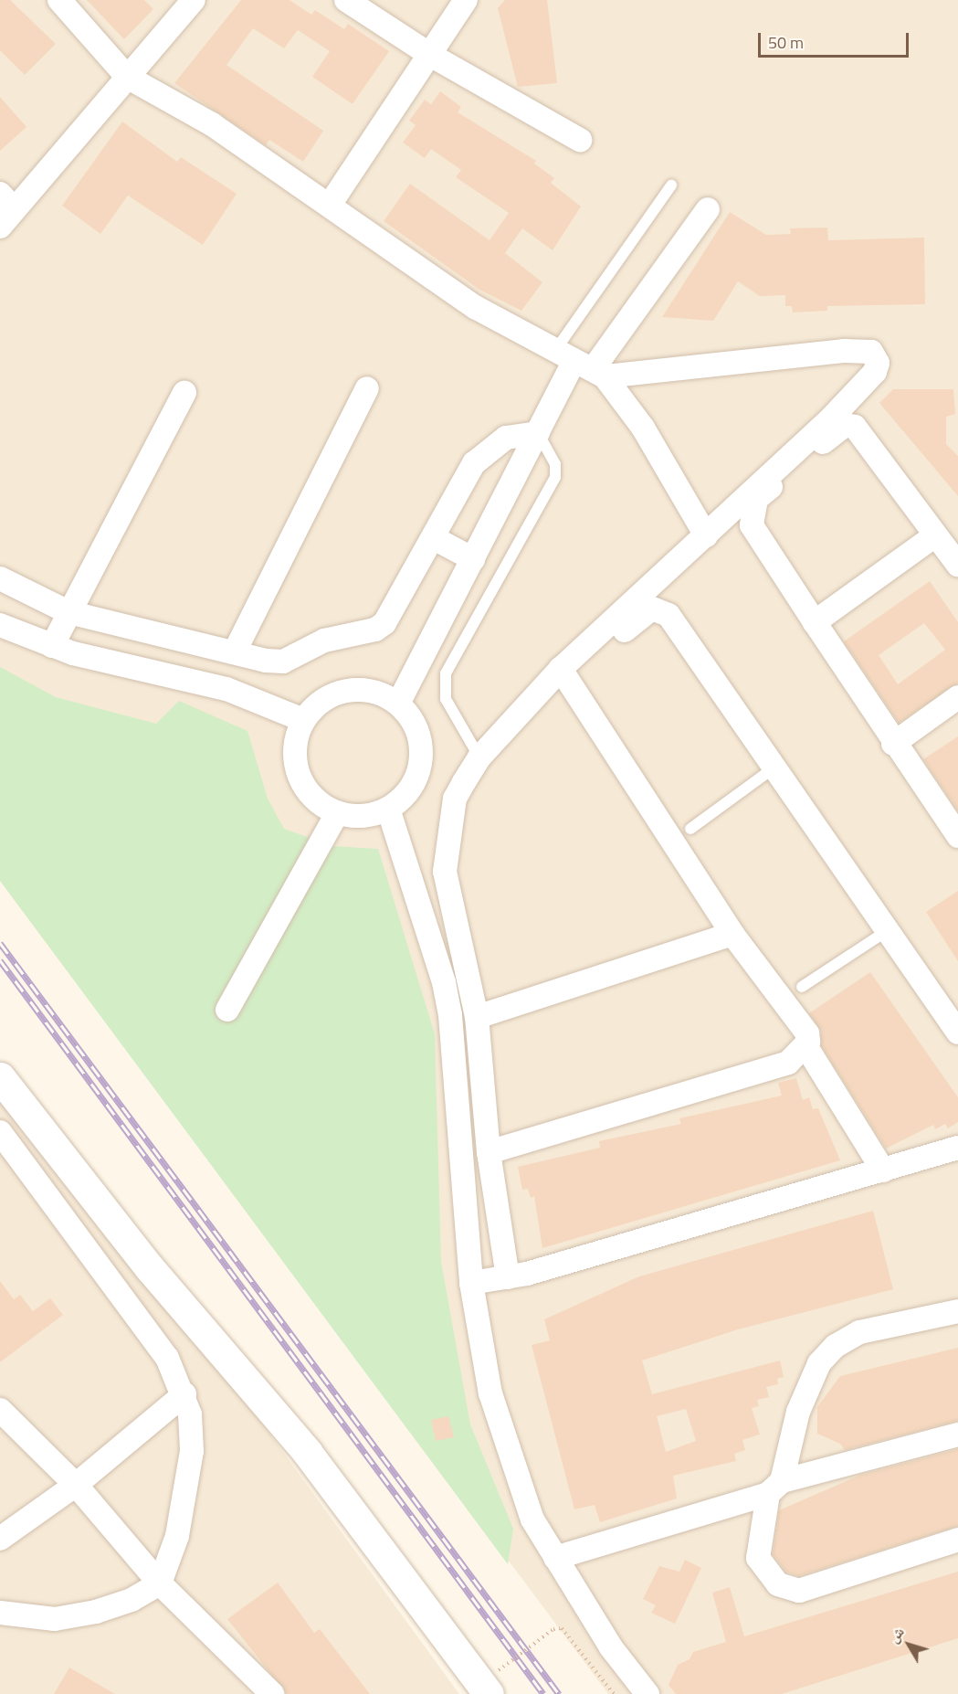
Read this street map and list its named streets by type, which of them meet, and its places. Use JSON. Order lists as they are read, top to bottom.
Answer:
{
  "scale_bar": "50 m",
  "north": "top left"
}
